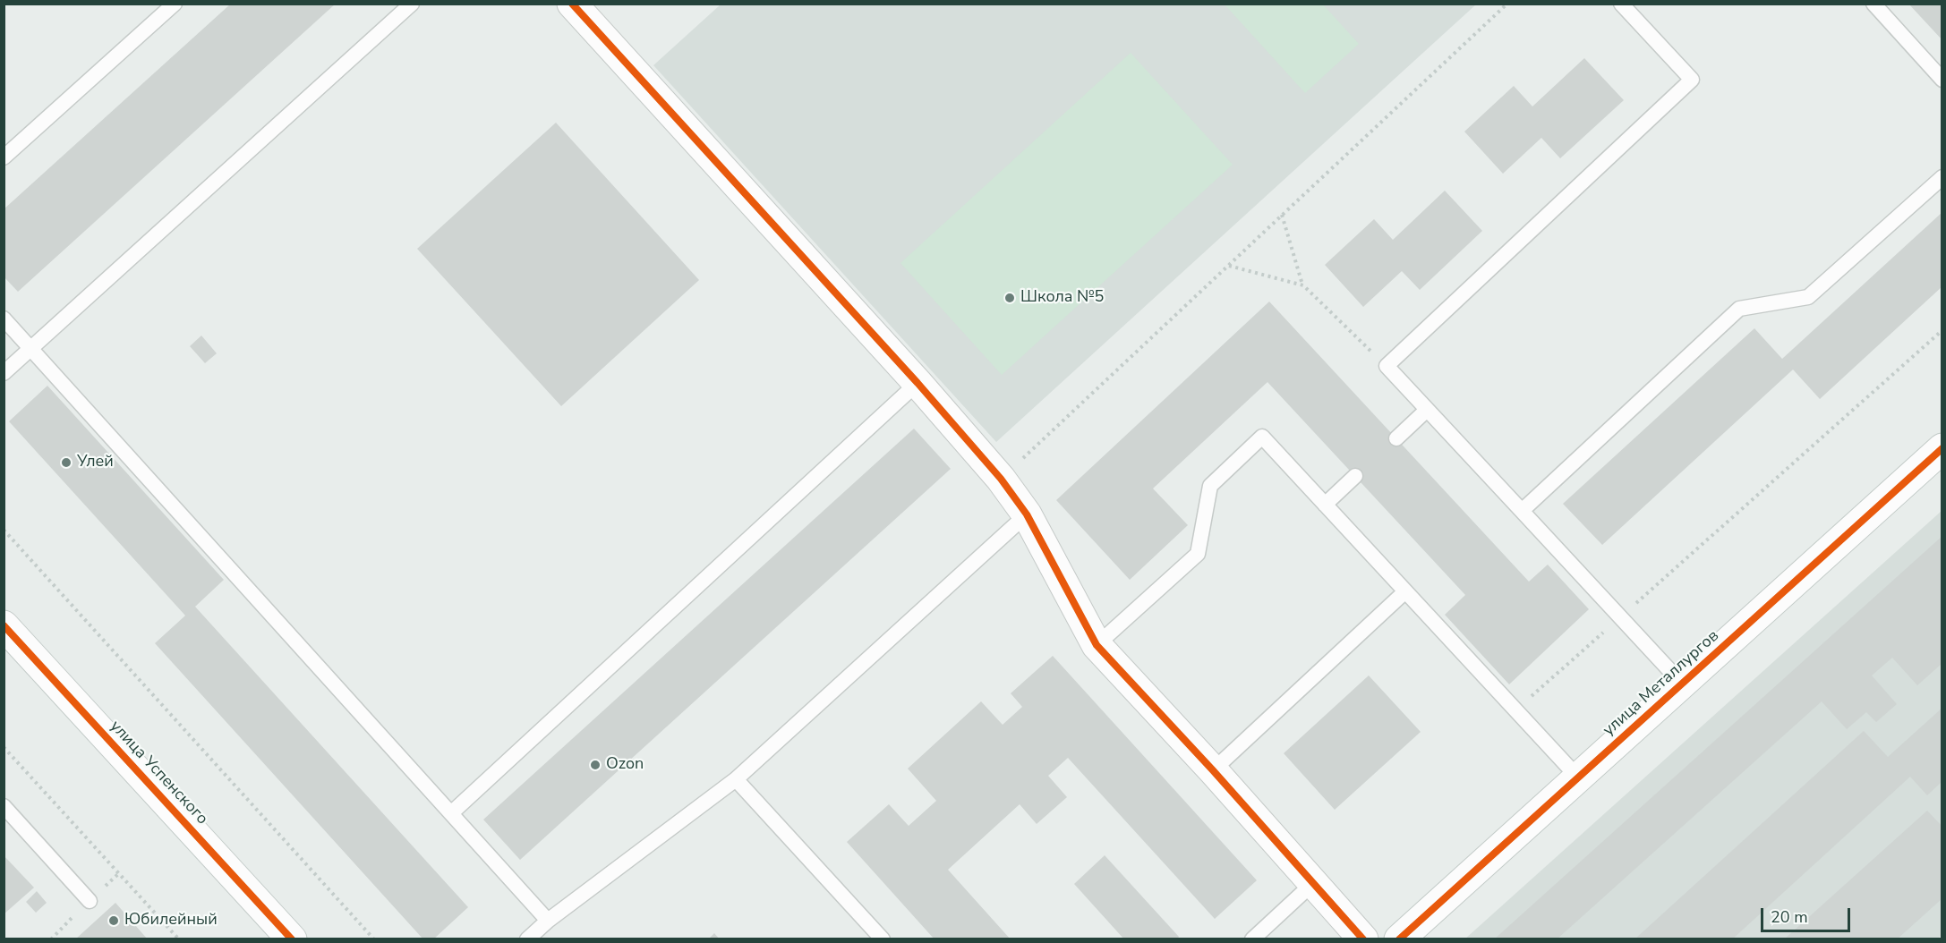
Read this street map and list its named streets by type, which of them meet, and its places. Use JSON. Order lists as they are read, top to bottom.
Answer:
{
  "streets": {
    "street": ["улица Металлургов", "улица Успенского"]
  },
  "places": [
    "Школа №5",
    "Улей",
    "Ozon",
    "Юбилейный"
  ],
  "scale_bar": "20 m"
}
